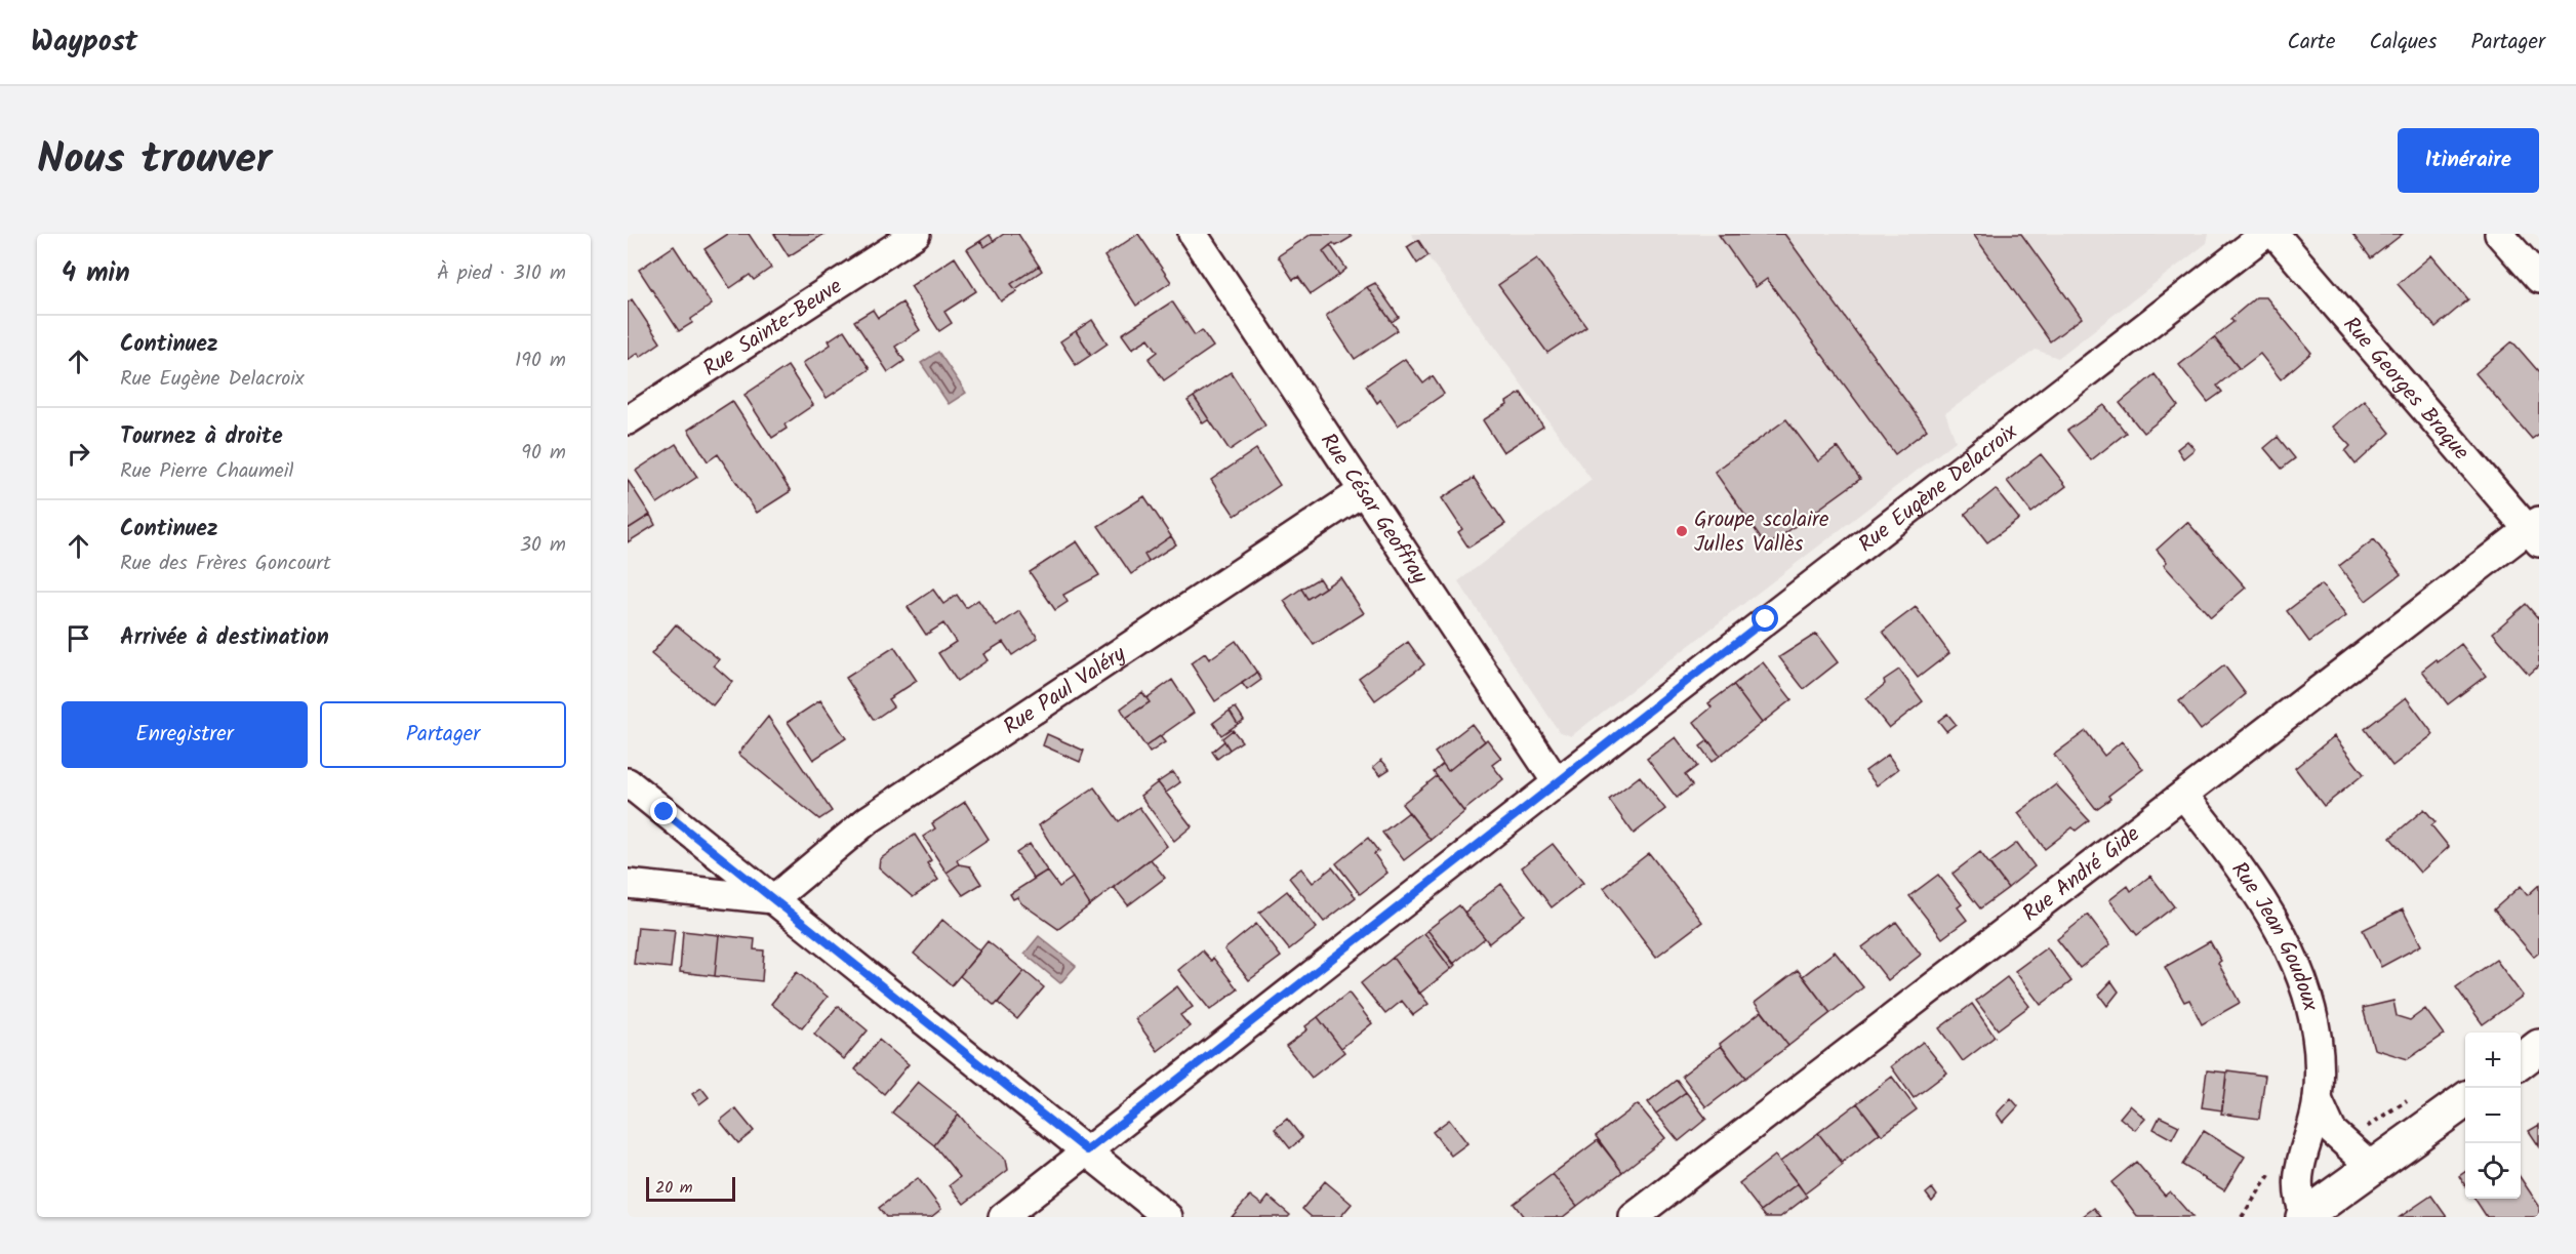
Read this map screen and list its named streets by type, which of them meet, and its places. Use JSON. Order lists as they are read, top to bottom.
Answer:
{
  "streets": {
    "main road": ["Rue Jean Goudoux"],
    "street": [
      "Rue Sainte-Beuve",
      "Rue Georges Braque",
      "Rue Eugène Delacroix",
      "Rue César Geoffray",
      "Rue Paul Valéry",
      "Rue André Gide"
    ]
  },
  "crossings": [
    ["Rue Georges Braque", "Rue André Gide"],
    ["Rue Eugène Delacroix", "Rue César Geoffray"],
    ["Rue César Geoffray", "Rue Paul Valéry"],
    ["Rue André Gide", "Rue Jean Goudoux"]
  ],
  "places": ["Groupe scolaire Julles Vallès"],
  "scale_bar": "20 m",
  "page": {
    "header": "Waypost",
    "nav": ["Carte", "Calques", "Partager"],
    "title": "Nous trouver",
    "buttons": [
      "Itinéraire",
      ["Enregistrer", "Partager"]
    ],
    "heading": ["4 min", "À pied · 310 m"],
    "list": [
      ["Continuez", "Rue Eugène Delacroix", "190 m"],
      ["Tournez à droite", "Rue Pierre Chaumeil", "90 m"],
      ["Continuez", "Rue des Frères Goncourt", "30 m"],
      "Arrivée à destination"
    ],
    "map_buttons": ["+", "−"],
    "scale": "20 m"
  }
}
